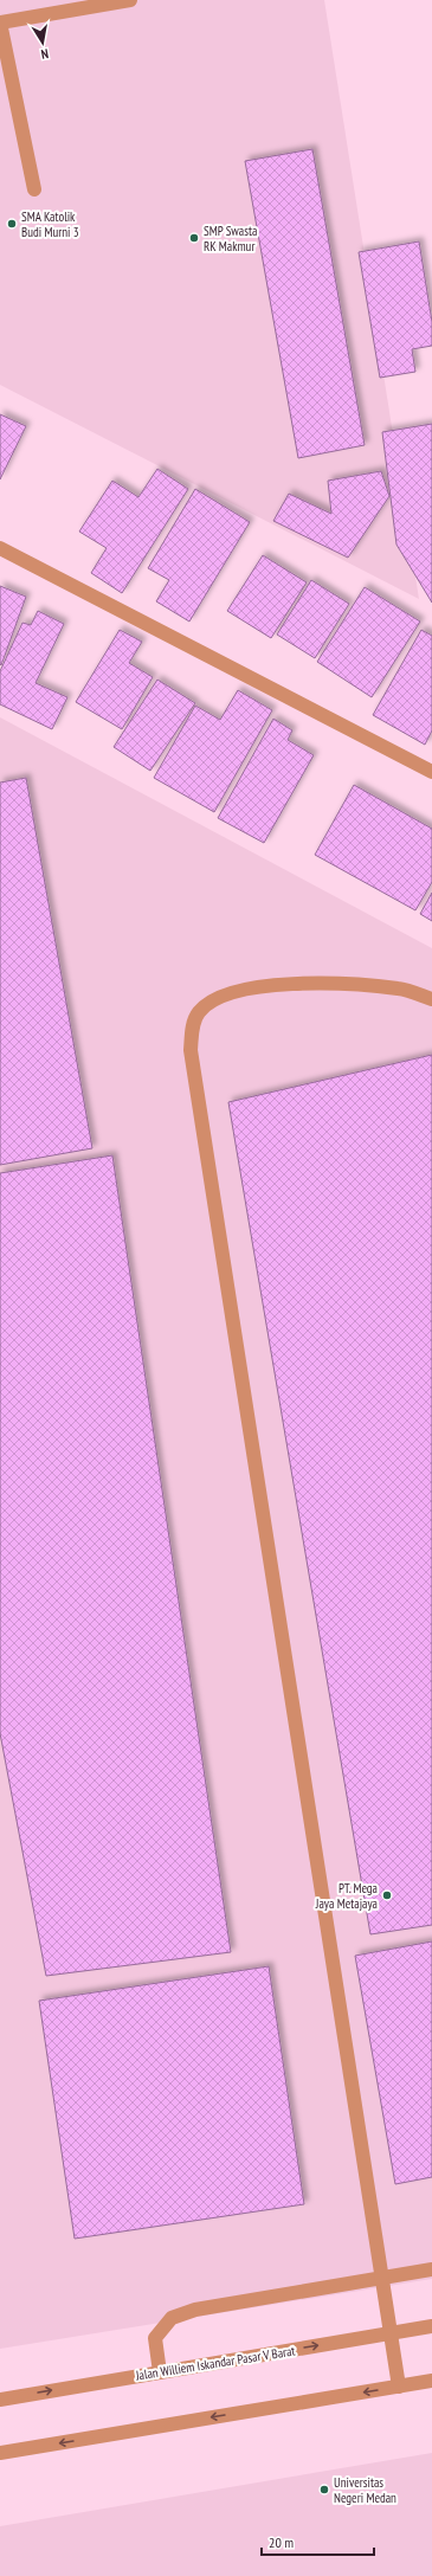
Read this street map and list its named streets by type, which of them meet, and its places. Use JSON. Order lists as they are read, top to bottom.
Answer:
{
  "streets": {
    "street": ["Jalan Williem Iskandar Pasar V Barat"]
  },
  "places": [
    "SMA Katolik Budi Murni 3",
    "SMP Swasta RK Makmur",
    "PT. Mega Jaya Metajaya",
    "Universitas Negeri Medan"
  ],
  "scale_bar": "20 m",
  "north": "bottom"
}
